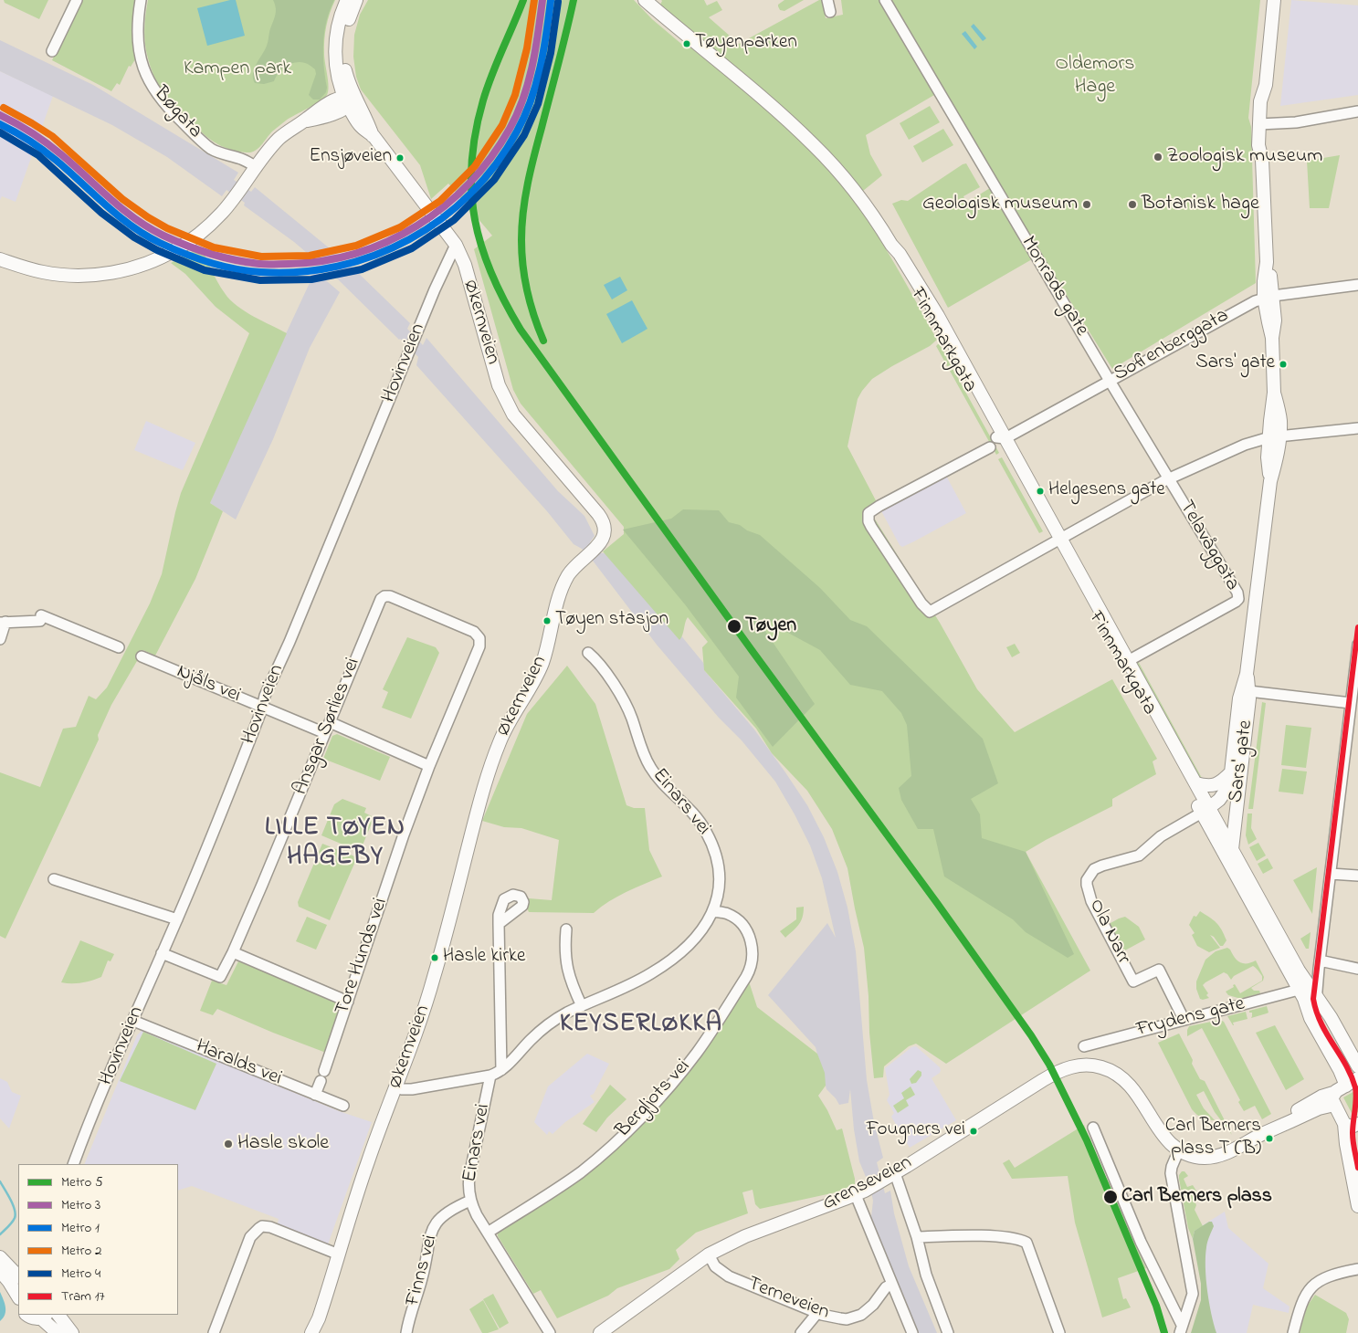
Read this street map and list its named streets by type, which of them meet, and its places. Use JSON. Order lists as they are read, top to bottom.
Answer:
{
  "streets": {
    "main road": [
      "Økernveien",
      "Finnmarkgata",
      "Sars' gate",
      "Grenseveien"
    ],
    "street": [
      "Bøgata",
      "Monrads gate",
      "Sofienberggata",
      "Hovinveien",
      "Telavåggata",
      "Njåls vei",
      "Ansgar Sørlies vei",
      "Einars vei",
      "Ola Narr",
      "Tore Hunds vei",
      "Frydens gate",
      "Haralds vei",
      "Bergljots vei",
      "Finns vei",
      "Terneveien"
    ]
  },
  "crossings": [
    ["Monrads gate", "Sofienberggata"],
    ["Monrads gate", "Telavåggata"],
    ["Økernveien", "Hovinveien"],
    ["Finnmarkgata", "Sofienberggata"],
    ["Finnmarkgata", "Telavåggata"],
    ["Finnmarkgata", "Sars' gate"],
    ["Finnmarkgata", "Ola Narr"],
    ["Finnmarkgata", "Frydens gate"],
    ["Sofienberggata", "Sars' gate"],
    ["Hovinveien", "Njåls vei"],
    ["Hovinveien", "Ansgar Sørlies vei"],
    ["Hovinveien", "Haralds vei"],
    ["Njåls vei", "Ansgar Sørlies vei"],
    ["Ansgar Sørlies vei", "Tore Hunds vei"],
    ["Sars' gate", "Ola Narr"],
    ["Einars vei", "Bergljots vei"],
    ["Einars vei", "Finns vei"],
    ["Ola Narr", "Frydens gate"],
    ["Grenseveien", "Terneveien"]
  ],
  "districts": ["LILLE TØYEN HAGEBY", "KEYSERLØKKA"],
  "parks": ["Oldemors Hage", "Kampen park"],
  "places": [
    "Tøyenparken",
    "Zoologisk museum",
    "Ensjøveien",
    "Geologisk museum",
    "Botanisk hage",
    "Sars' gate",
    "Helgesens gate",
    "Tøyen stasjon",
    "Tøyen",
    "Hasle kirke",
    "Fougners vei",
    "Carl Berners plass T (B)",
    "Hasle skole",
    "Carl Berners plass"
  ],
  "lines": [
    "metro line 5",
    "metro line 3",
    "metro line 2",
    "metro line 1",
    "metro line 4",
    "tram line 17"
  ],
  "legend": [
    "Metro 5",
    "Metro 3",
    "Metro 1",
    "Metro 2",
    "Metro 4",
    "Tram 17"
  ]
}
